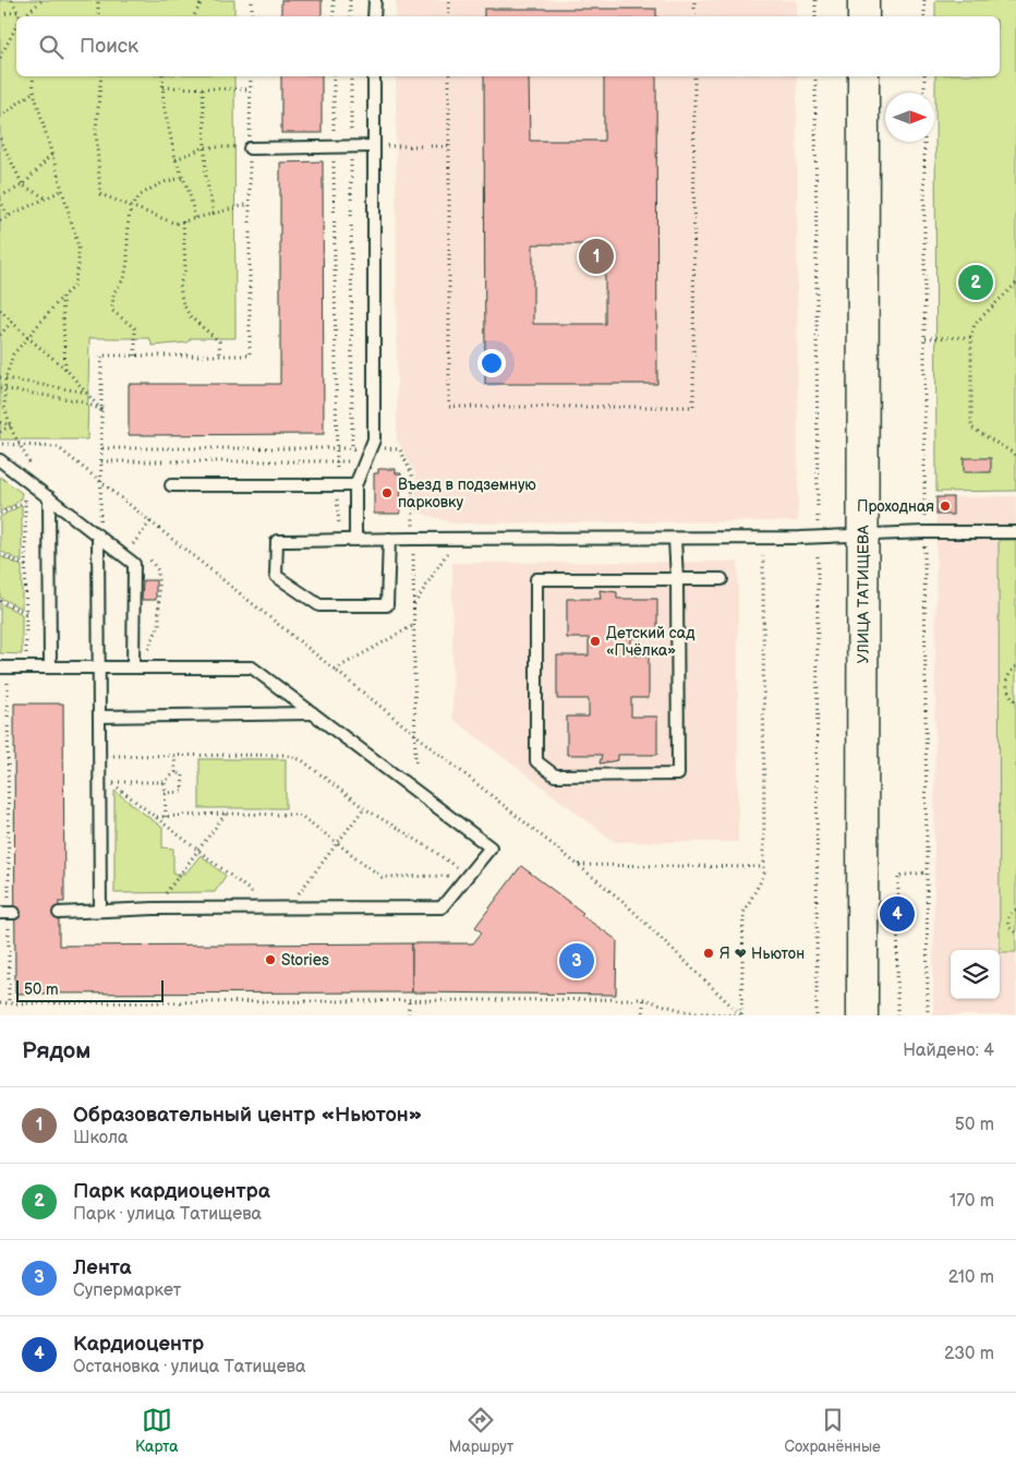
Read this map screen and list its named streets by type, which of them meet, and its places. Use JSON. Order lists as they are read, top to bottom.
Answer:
{
  "streets": {
    "street": ["УЛИЦА ТАТИЩЕВА"]
  },
  "places": [
    "Въезд в подземную парковку",
    "Проходная",
    "Детский сад «Пчёлка»",
    "Я ❤ Ньютон",
    "Stories"
  ],
  "scale_bar": "50 m",
  "north": "right",
  "page": {
    "search": "Поиск",
    "pins": [
      "1",
      "2",
      "4",
      "3"
    ],
    "scale": "50 m",
    "heading": ["Рядом", "Найдено: 4"],
    "list": [
      {
        "mark": "1",
        "name": "Образовательный центр «Ньютон»",
        "note": "Школа",
        "value": "50 m"
      },
      {
        "mark": "2",
        "name": "Парк кардиоцентра",
        "note": "Парк · улица Татищева",
        "value": "170 m"
      },
      {
        "mark": "3",
        "name": "Лента",
        "note": "Супермаркет",
        "value": "210 m"
      },
      {
        "mark": "4",
        "name": "Кардиоцентр",
        "note": "Остановка · улица Татищева",
        "value": "230 m"
      }
    ],
    "nav": ["Карта", "Маршрут", "Сохранённые"]
  }
}
